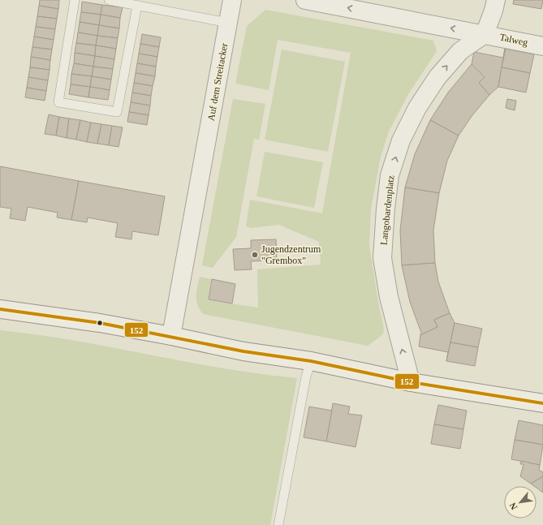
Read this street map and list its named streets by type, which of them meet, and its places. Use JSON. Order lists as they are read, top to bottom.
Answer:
{
  "streets": {
    "street": ["Talweg", "Auf dem Streitacker", "Langobardenplatz"]
  },
  "crossings": [
    ["Talweg", "Langobardenplatz"]
  ],
  "one_way": ["Langobardenplatz"],
  "places": ["Jugendzentrum \"Grembox\""],
  "lines": ["transit line 152"],
  "north": "bottom left"
}
